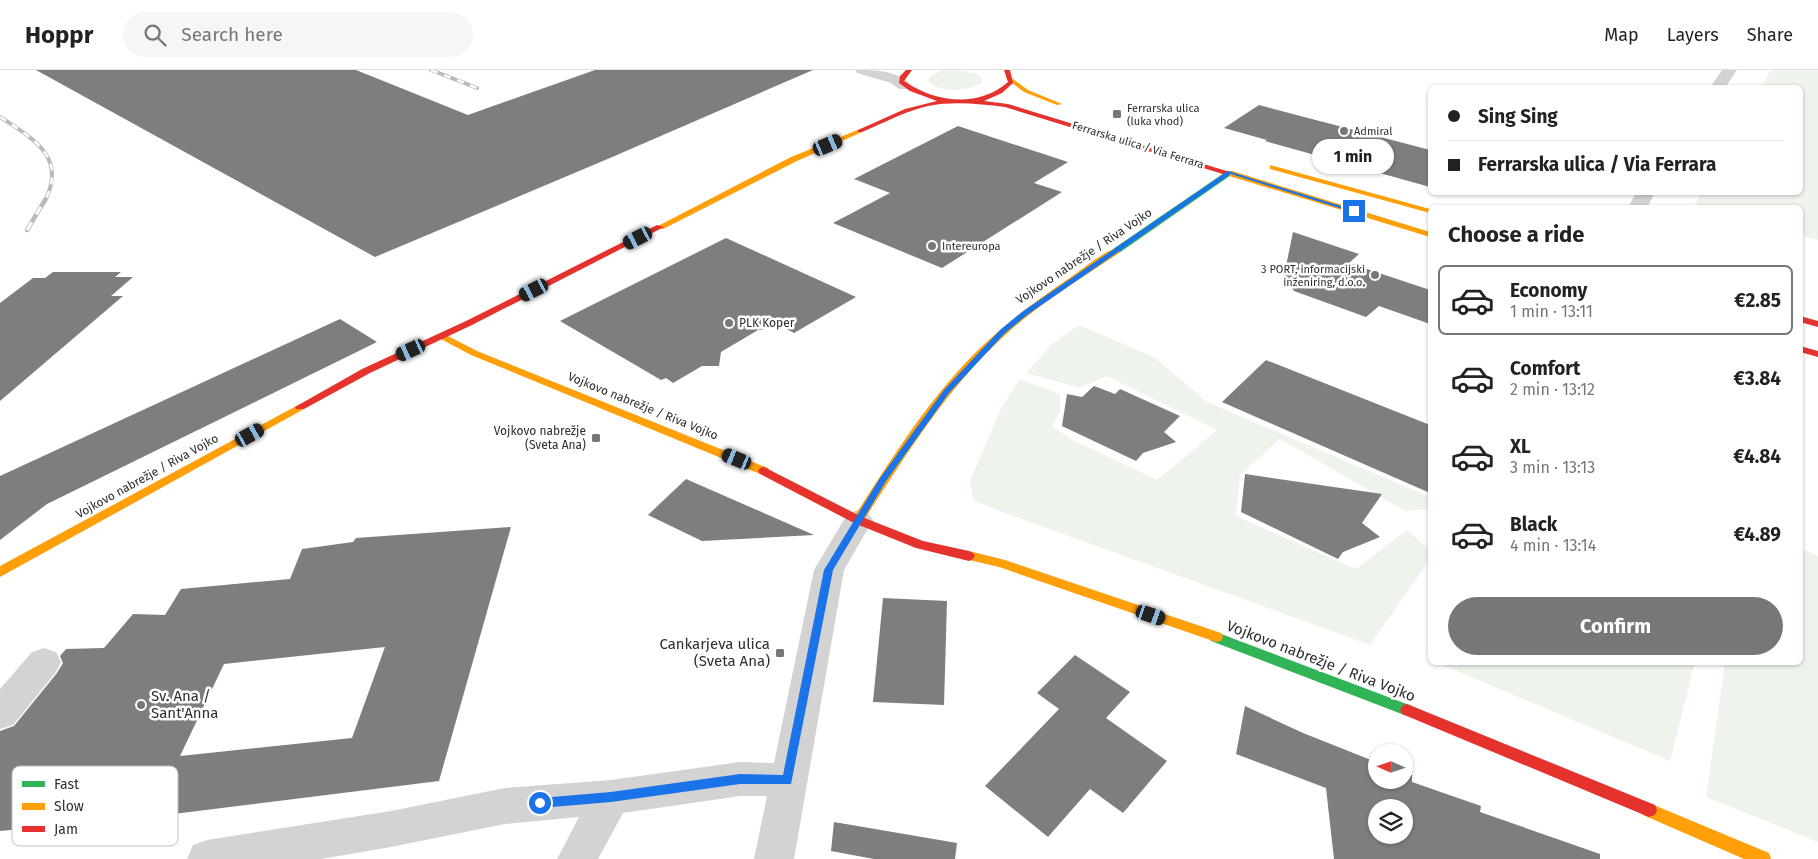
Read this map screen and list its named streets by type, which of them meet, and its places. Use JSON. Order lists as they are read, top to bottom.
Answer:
{
  "streets": {
    "street": ["Ferrarska ulica / Via Ferrara", "Vojkovo nabrežje / Riva Vojko"]
  },
  "crossings": [
    ["Ferrarska ulica / Via Ferrara", "Vojkovo nabrežje / Riva Vojko"]
  ],
  "places": {
    "transit": ["Ferrarska ulica (luka vhod)", "Vojkovo nabrežje (Sveta Ana)", "Cankarjeva ulica (Sveta Ana)"],
    "other": [
      "Admiral",
      "Intereuropa",
      "3 PORT, informacijski inženiring, d.o.o.",
      "PLK Koper",
      "Sv. Ana / Sant'Anna"
    ]
  },
  "legend": ["Fast", "Slow", "Jam"],
  "north": "left",
  "page": {
    "header": "Hoppr",
    "search": "Search here",
    "nav": ["Map", "Layers", "Share"],
    "banner": ["Sing Sing", "Ferrarska ulica / Via Ferrara"],
    "bubble": "1 min",
    "heading": "Choose a ride",
    "list": [
      {
        "name": "Economy",
        "note": "1 min · 13:11",
        "value": "€2.85"
      },
      {
        "name": "Comfort",
        "note": "2 min · 13:12",
        "value": "€3.84"
      },
      {
        "name": "XL",
        "note": "3 min · 13:13",
        "value": "€4.84"
      },
      {
        "name": "Black",
        "note": "4 min · 13:14",
        "value": "€4.89"
      }
    ],
    "buttons": "Confirm"
  }
}
